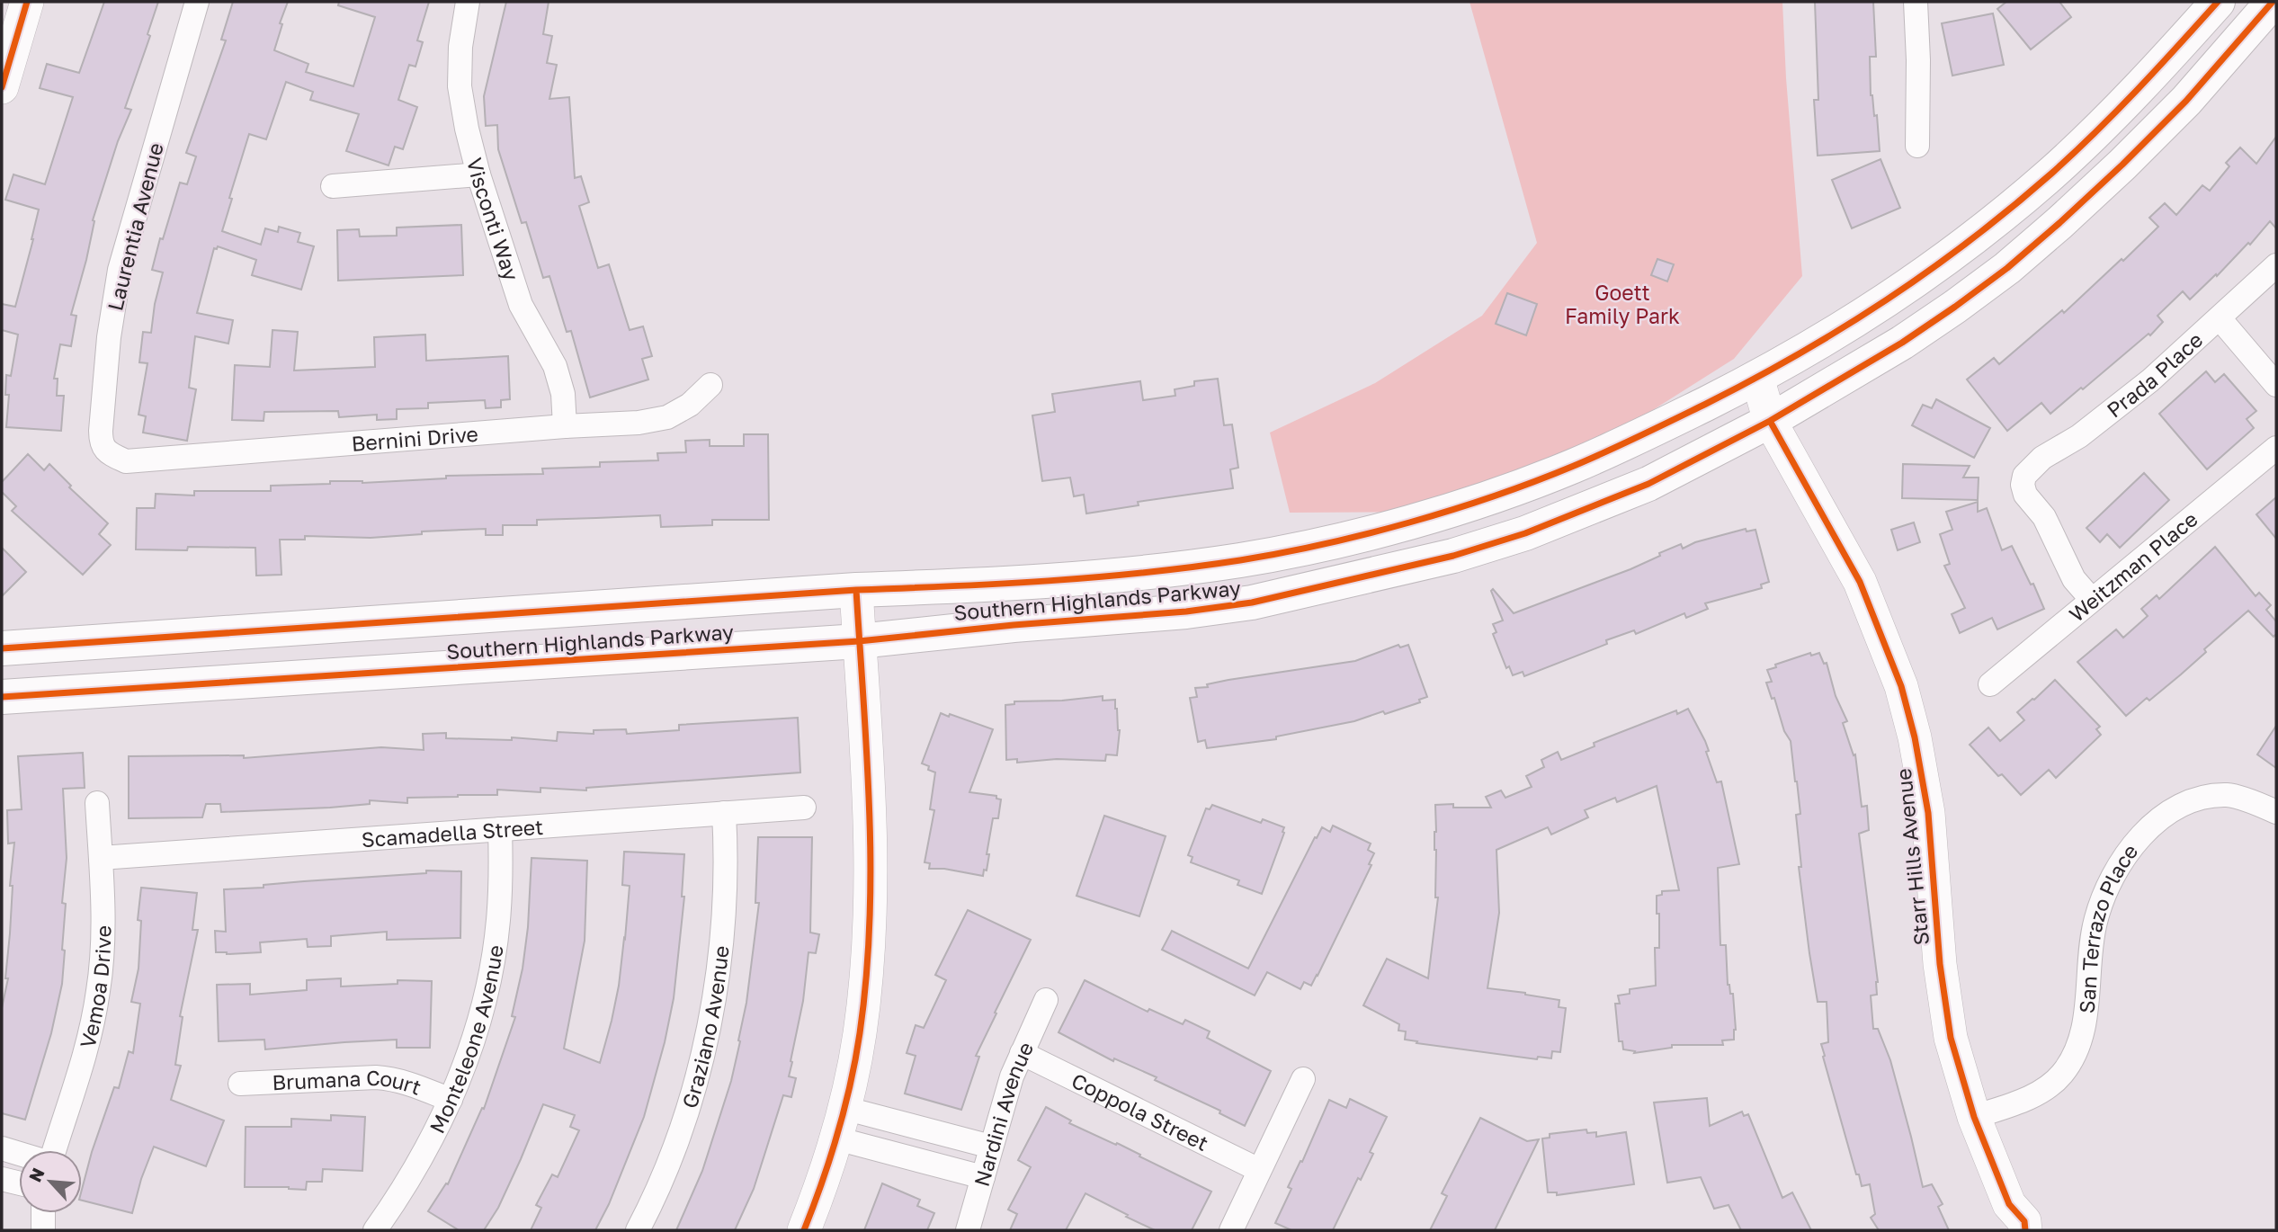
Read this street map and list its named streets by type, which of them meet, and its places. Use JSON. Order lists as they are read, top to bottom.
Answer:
{
  "streets": {
    "main road": ["Southern Highlands Parkway"],
    "street": [
      "Visconti Way",
      "Laurentia Avenue",
      "Prada Place",
      "Bernini Drive",
      "Weitzman Place",
      "Scamadella Street",
      "Starr Hills Avenue",
      "San Terrazo Place",
      "Vemoa Drive",
      "Graziano Avenue",
      "Monteleone Avenue",
      "Brumana Court",
      "Coppola Street",
      "Nardini Avenue"
    ]
  },
  "crossings": [
    ["Visconti Way", "Bernini Drive"],
    ["Laurentia Avenue", "Bernini Drive"],
    ["Prada Place", "Weitzman Place"],
    ["Southern Highlands Parkway", "Starr Hills Avenue"],
    ["Scamadella Street", "Vemoa Drive"],
    ["Scamadella Street", "Graziano Avenue"],
    ["Scamadella Street", "Monteleone Avenue"],
    ["Starr Hills Avenue", "San Terrazo Place"],
    ["Monteleone Avenue", "Brumana Court"],
    ["Coppola Street", "Nardini Avenue"]
  ],
  "parks": ["Goett Family Park"],
  "north": "top left"
}
